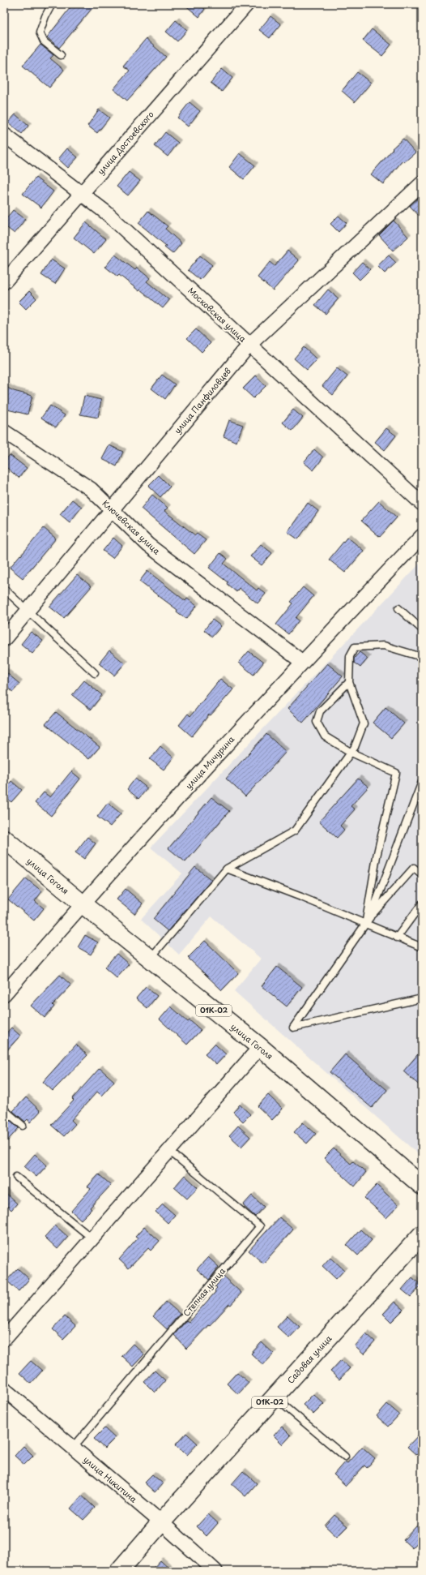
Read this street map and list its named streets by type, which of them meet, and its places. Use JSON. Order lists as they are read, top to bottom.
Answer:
{
  "streets": {
    "main road": ["улица Гоголя", "01К-02", "Садовая улица"],
    "street": [
      "улица Достоевского",
      "Московская улица",
      "улица Панфиловцев",
      "Ключевская улица",
      "улица Мичурина",
      "улица Никитина"
    ],
    "lane": ["Степная улица"]
  },
  "crossings": [
    ["улица Достоевского", "Московская улица"],
    ["Московская улица", "улица Панфиловцев"],
    ["улица Панфиловцев", "Ключевская улица"],
    ["Ключевская улица", "улица Мичурина"],
    ["улица Мичурина", "улица Гоголя"],
    ["Степная улица", "улица Никитина"],
    ["Садовая улица", "улица Никитина"]
  ]
}
